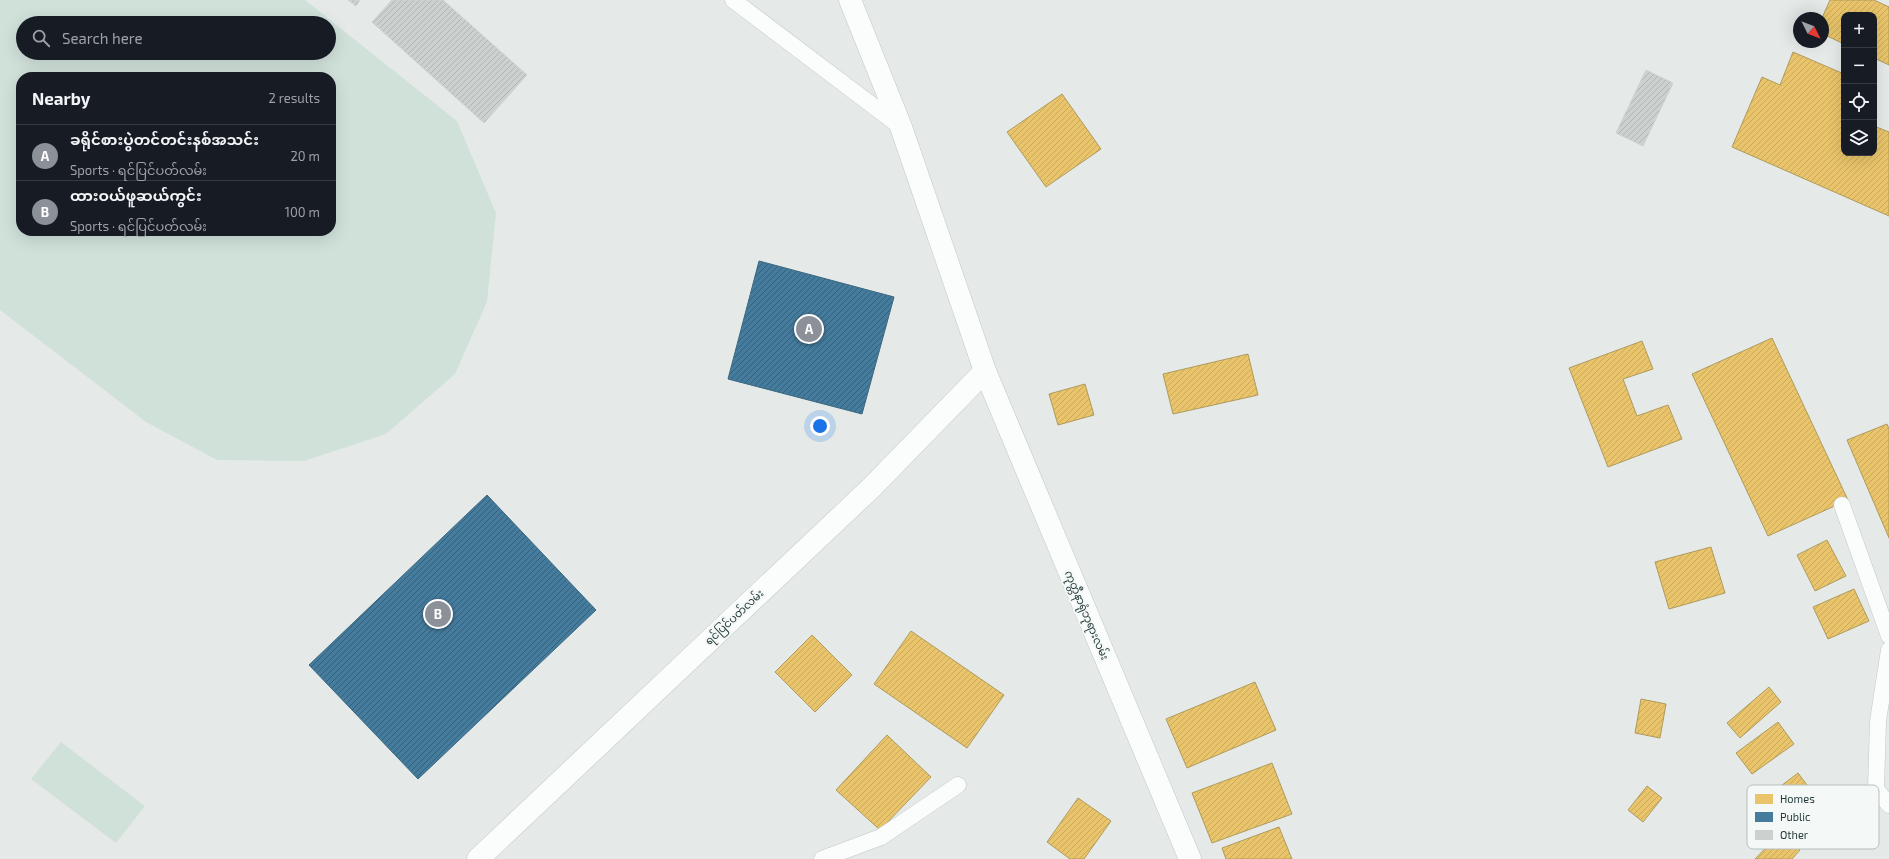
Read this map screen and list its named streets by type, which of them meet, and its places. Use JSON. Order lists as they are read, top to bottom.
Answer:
{
  "streets": {
    "street": ["ကုတ္တီနာရုံဘုရားလမ်း", "ရင်ပြင်ပတ်လမ်း"]
  },
  "crossings": [
    ["ကုတ္တီနာရုံဘုရားလမ်း", "ရင်ပြင်ပတ်လမ်း"]
  ],
  "legend": ["Homes", "Public", "Other"],
  "north": "bottom right",
  "page": {
    "map_buttons": ["+", "−"],
    "search": "Search here",
    "heading": ["Nearby", "2 results"],
    "list": [
      {
        "mark": "A",
        "name": "ခရိုင်စားပွဲတင်တင်းနစ်အသင်း",
        "note": "Sports · ရင်ပြင်ပတ်လမ်း",
        "value": "20 m"
      },
      {
        "mark": "B",
        "name": "ထားဝယ်ဖူဆယ်ကွင်း",
        "note": "Sports · ရင်ပြင်ပတ်လမ်း",
        "value": "100 m"
      }
    ],
    "pins": ["A", "B"]
  }
}
